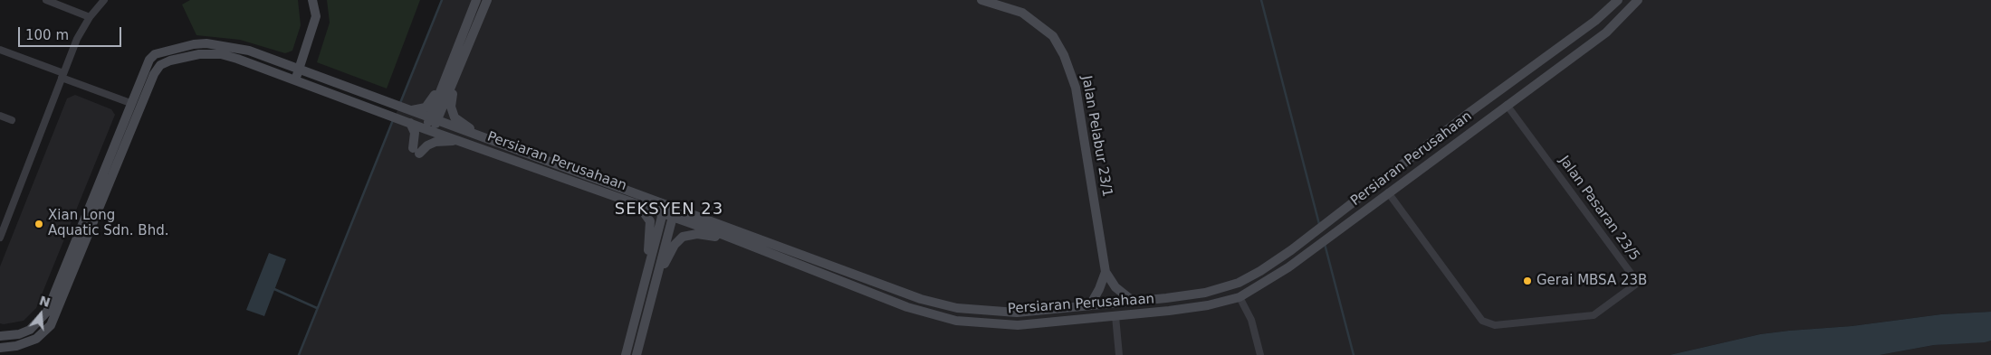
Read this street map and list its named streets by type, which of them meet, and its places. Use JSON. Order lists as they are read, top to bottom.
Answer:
{
  "streets": {
    "main road": ["Jalan Pelabur 23/1", "Persiaran Perusahaan"],
    "street": ["Jalan Pasaran 23/5"]
  },
  "crossings": [
    ["Jalan Pelabur 23/1", "Persiaran Perusahaan"],
    ["Persiaran Perusahaan", "Jalan Pasaran 23/5"]
  ],
  "districts": ["SEKSYEN 23"],
  "places": ["Xian Long Aquatic Sdn. Bhd.", "Gerai MBSA 23B"],
  "scale_bar": "100 m",
  "north": "top"
}
